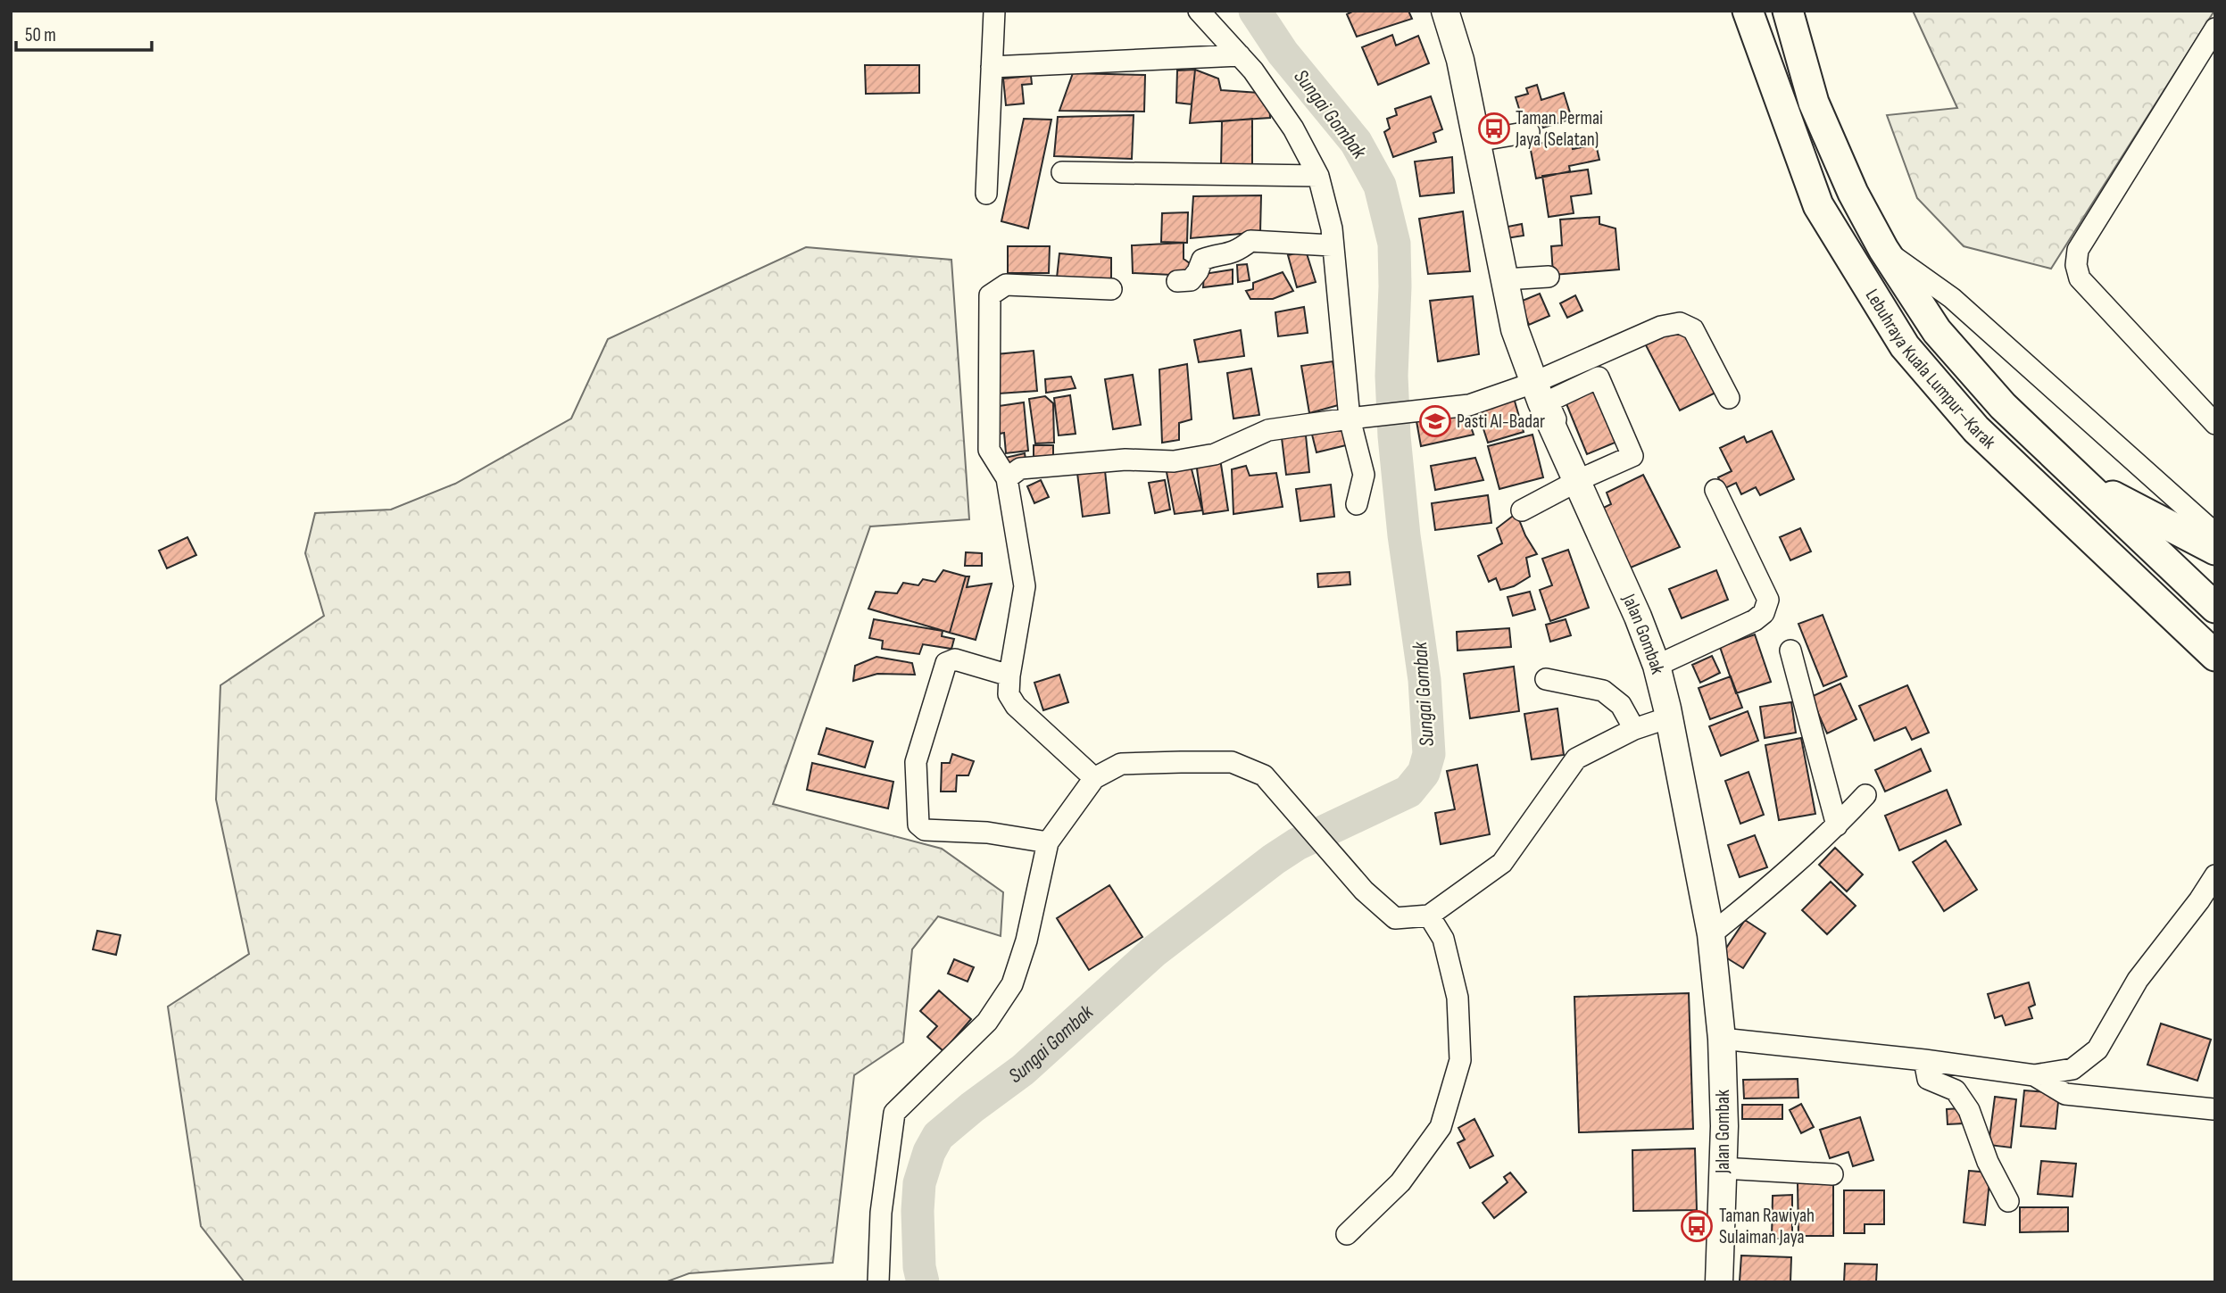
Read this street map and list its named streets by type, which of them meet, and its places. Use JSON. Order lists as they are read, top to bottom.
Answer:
{
  "streets": {
    "highway": ["Lebuhraya Kuala Lumpur–Karak"],
    "main road": ["Jalan Gombak"]
  },
  "water": ["Sungai Gombak"],
  "places": {
    "bus stop": ["Taman Permai Jaya (Selatan)", "Taman Rawiyah Sulaiman Jaya"],
    "school or university": ["Pasti Al-Badar"]
  },
  "scale_bar": "50 m"
}
